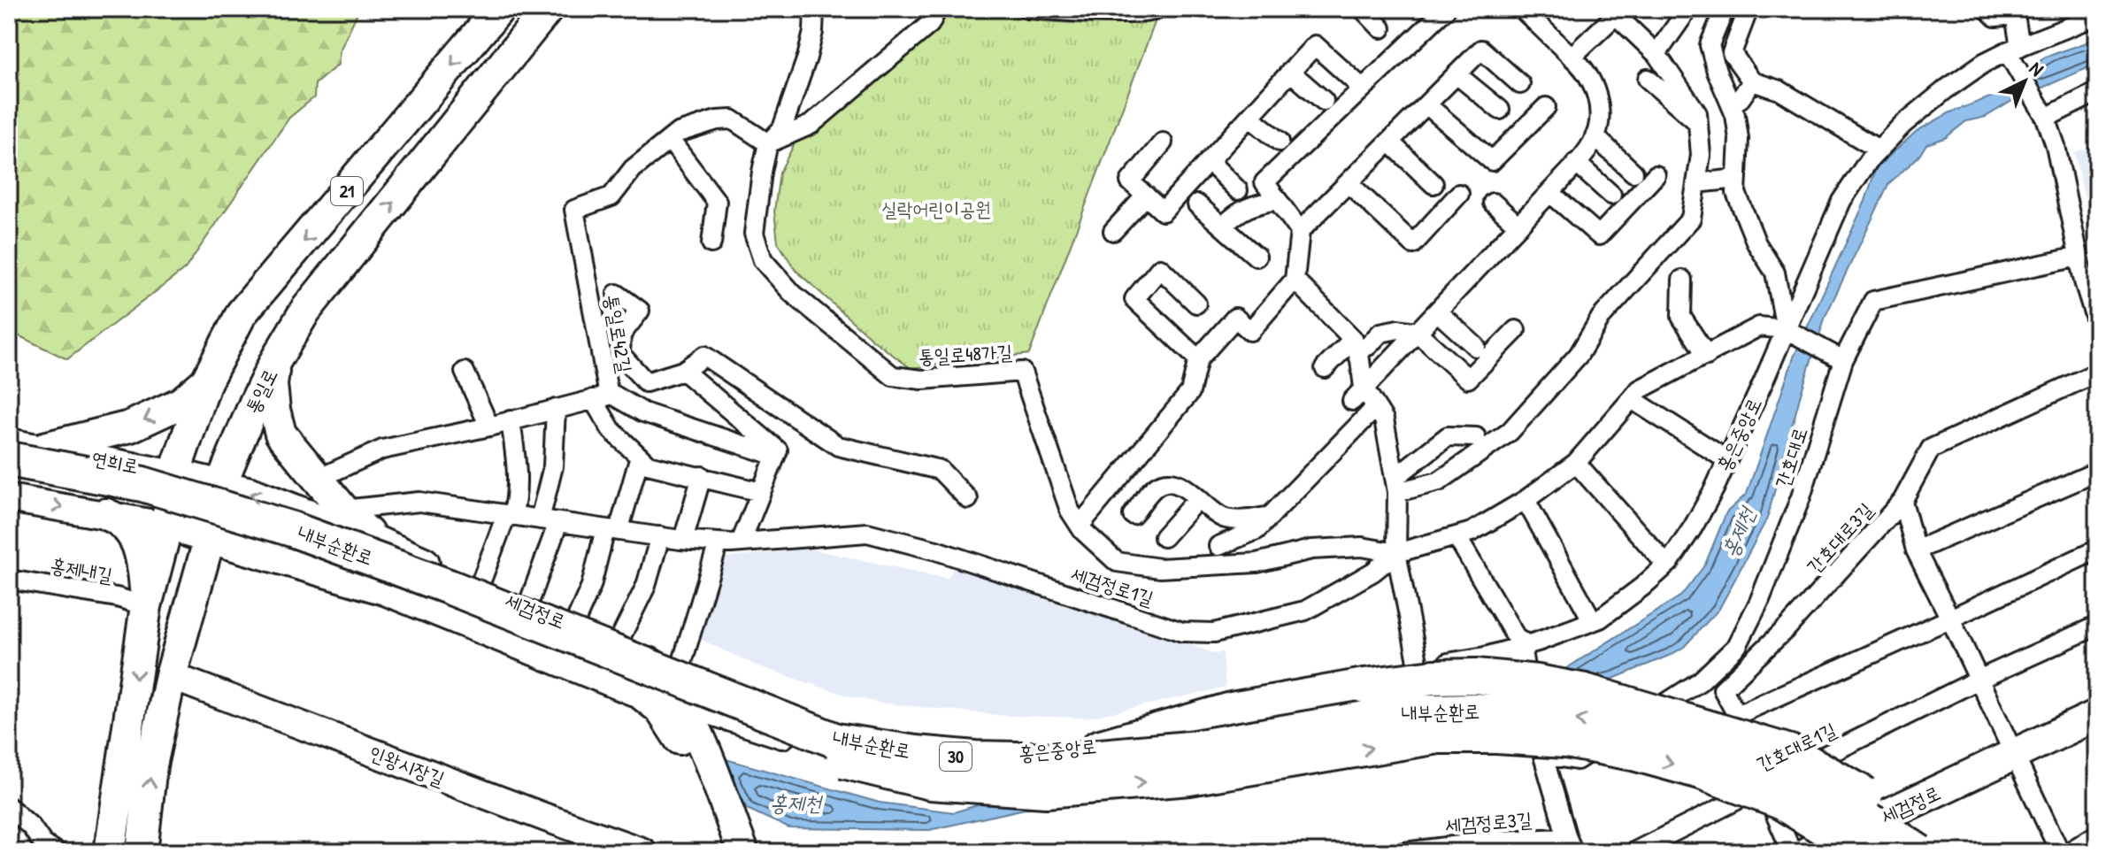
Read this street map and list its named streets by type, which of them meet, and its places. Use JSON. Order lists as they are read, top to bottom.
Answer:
{
  "streets": {
    "highway": ["내부순환로", "30"],
    "main road": [
      "21",
      "통일로",
      "연희로",
      "세검정로"
    ],
    "street": [
      "통일로42길",
      "통일로48가길",
      "홍은중앙로",
      "간호대로",
      "간호대로3길",
      "홍제내길",
      "세검정로1길",
      "간호대로1길",
      "인왕시장길",
      "세검정로3길"
    ]
  },
  "crossings": [
    ["21", "연희로"],
    ["통일로42길", "통일로48가길"],
    ["통일로48가길", "세검정로1길"],
    ["통일로", "연희로"],
    ["통일로", "세검정로"],
    ["통일로", "인왕시장길"],
    ["홍은중앙로", "세검정로1길"],
    ["홍은중앙로", "세검정로"],
    ["홍은중앙로", "세검정로3길"],
    ["간호대로", "세검정로3길"],
    ["연희로", "세검정로"]
  ],
  "water": ["홍제천"],
  "parks": ["실락어린이공원"],
  "north": "top right"
}
